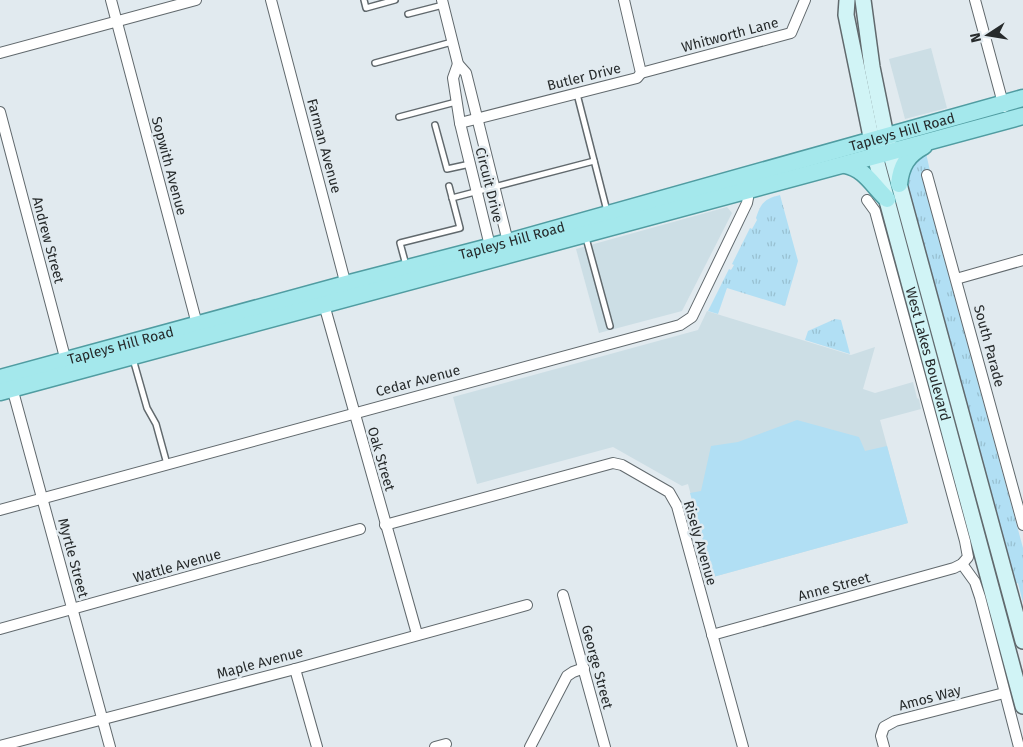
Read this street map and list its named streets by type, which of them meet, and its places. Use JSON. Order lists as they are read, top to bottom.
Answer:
{
  "streets": {
    "main road": ["Tapleys Hill Road", "West Lakes Boulevard"],
    "street": [
      "Whitworth Lane",
      "Butler Drive",
      "Farman Avenue",
      "Sopwith Avenue",
      "Circuit Drive",
      "Andrew Street",
      "South Parade",
      "Cedar Avenue",
      "Oak Street",
      "Risely Avenue",
      "Myrtle Street",
      "Wattle Avenue",
      "Anne Street",
      "Maple Avenue",
      "George Street",
      "Amos Way"
    ]
  },
  "crossings": [
    ["Whitworth Lane", "Butler Drive"],
    ["Butler Drive", "Circuit Drive"],
    ["Tapleys Hill Road", "Farman Avenue"],
    ["Tapleys Hill Road", "Sopwith Avenue"],
    ["Tapleys Hill Road", "Circuit Drive"],
    ["Tapleys Hill Road", "Andrew Street"],
    ["Tapleys Hill Road", "West Lakes Boulevard"],
    ["Tapleys Hill Road", "Cedar Avenue"],
    ["Tapleys Hill Road", "Oak Street"],
    ["Tapleys Hill Road", "Myrtle Street"],
    ["Cedar Avenue", "Oak Street"],
    ["Cedar Avenue", "Myrtle Street"],
    ["Oak Street", "Risely Avenue"],
    ["Oak Street", "Maple Avenue"],
    ["Risely Avenue", "Anne Street"],
    ["Myrtle Street", "Wattle Avenue"],
    ["Myrtle Street", "Maple Avenue"]
  ],
  "north": "left"
}
